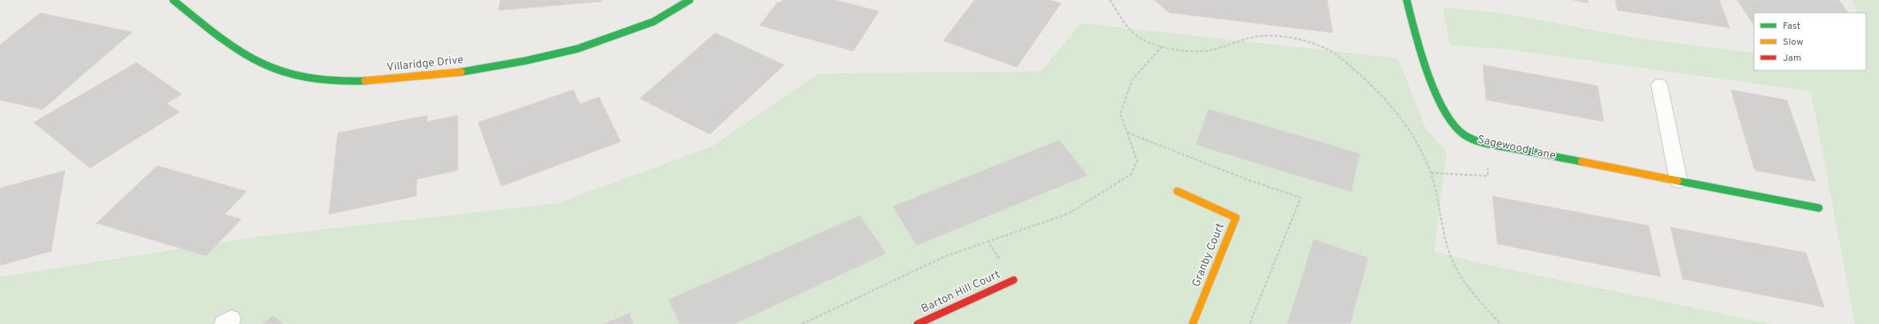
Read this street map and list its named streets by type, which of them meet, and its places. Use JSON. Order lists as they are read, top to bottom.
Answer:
{
  "streets": {
    "street": [
      "Villaridge Drive",
      "Sagewood Lane",
      "Granby Court",
      "Barton Hill Court"
    ]
  },
  "legend": ["Fast", "Slow", "Jam"]
}
